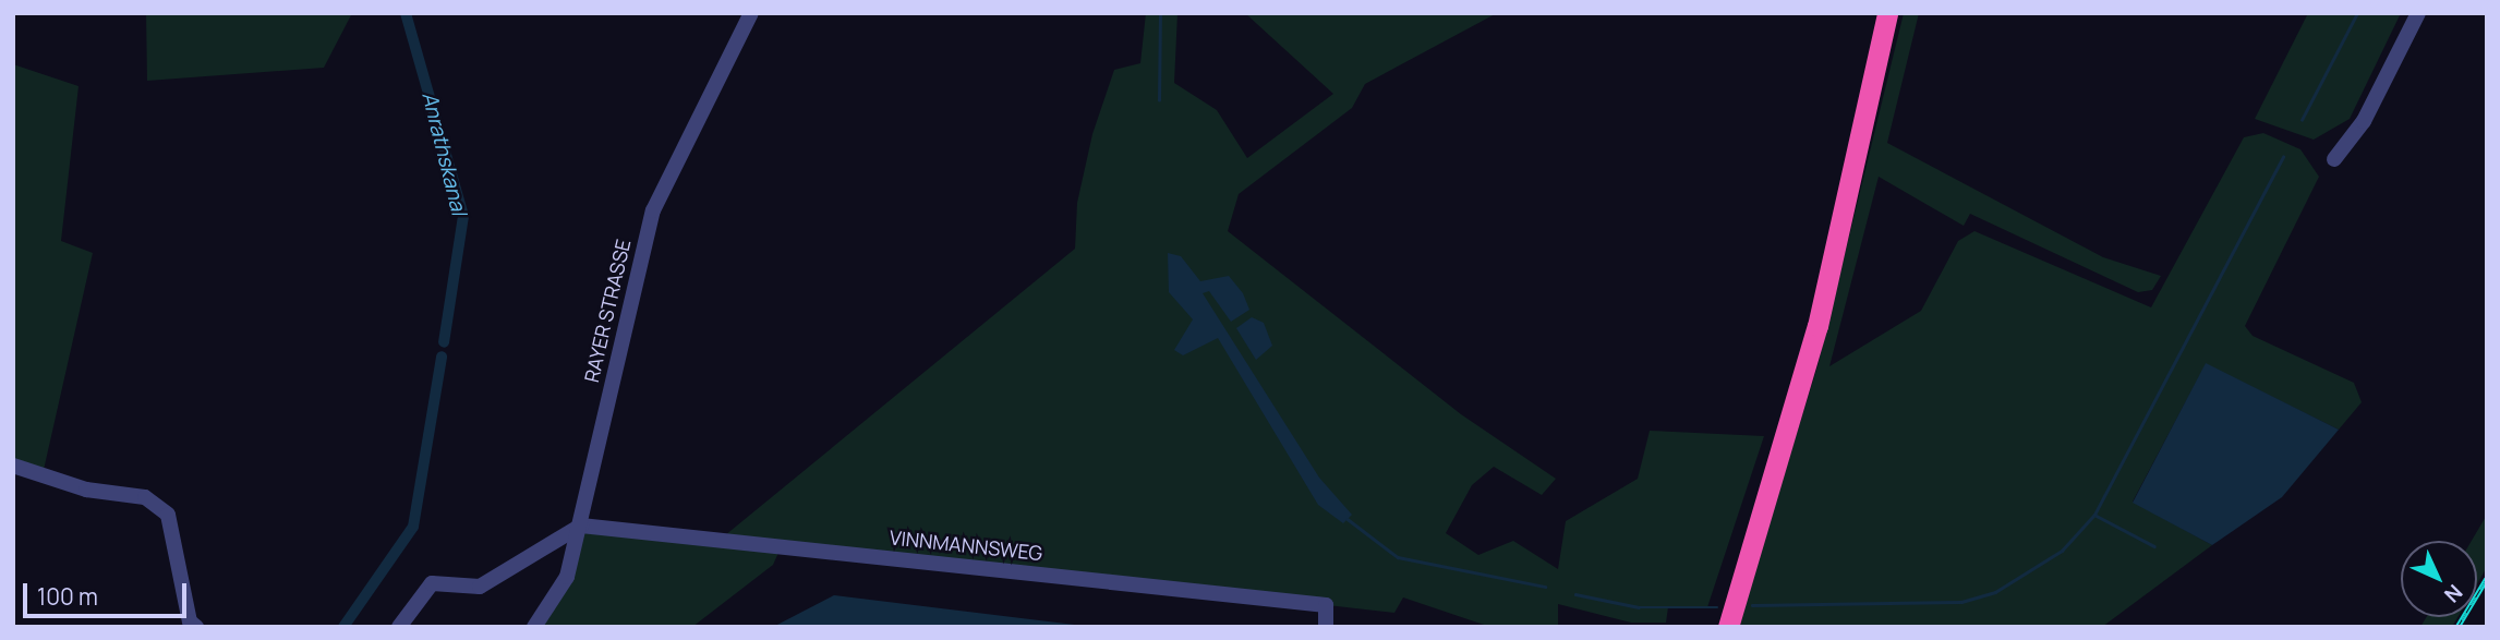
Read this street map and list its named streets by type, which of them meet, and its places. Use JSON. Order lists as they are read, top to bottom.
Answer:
{
  "streets": {
    "street": ["RAYER STRASSE", "VINNMANNSWEG"]
  },
  "crossings": [
    ["RAYER STRASSE", "VINNMANNSWEG"]
  ],
  "water": ["Anrathskanal"],
  "scale_bar": "100 m",
  "north": "bottom right"
}
